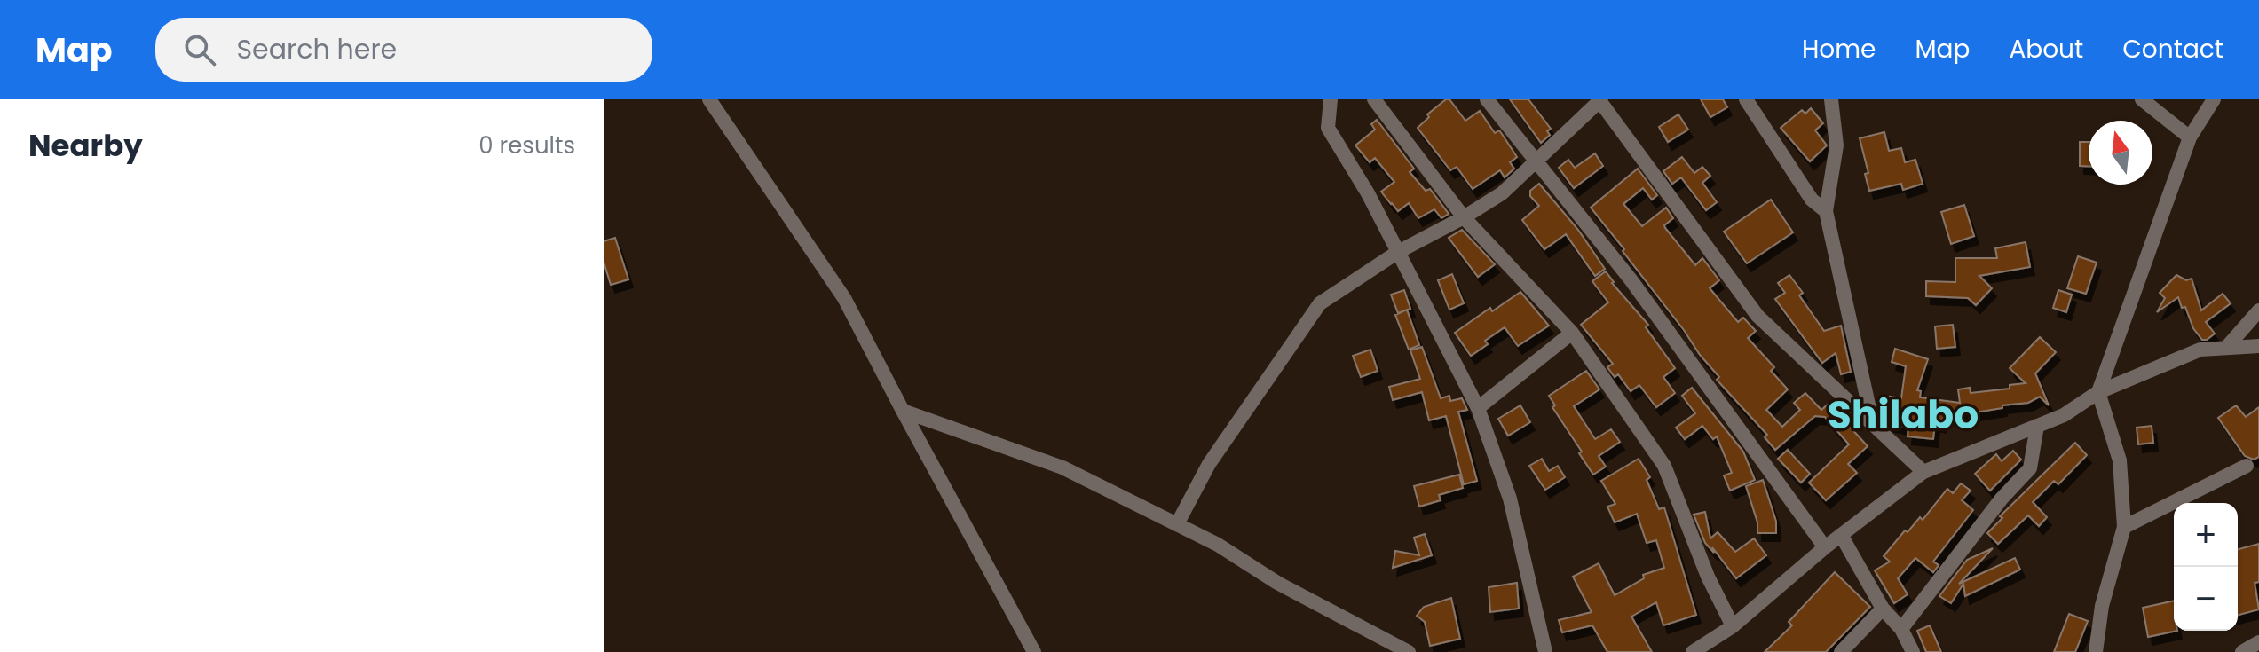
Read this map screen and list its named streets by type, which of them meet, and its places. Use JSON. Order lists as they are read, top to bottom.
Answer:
{
  "districts": ["Shilabo"],
  "north": "top",
  "page": {
    "header": "Map",
    "search": "Search here",
    "nav": [
      "Home",
      "Map",
      "About",
      "Contact"
    ],
    "heading": ["Nearby", "0 results"],
    "map_buttons": ["+", "−"]
  }
}
